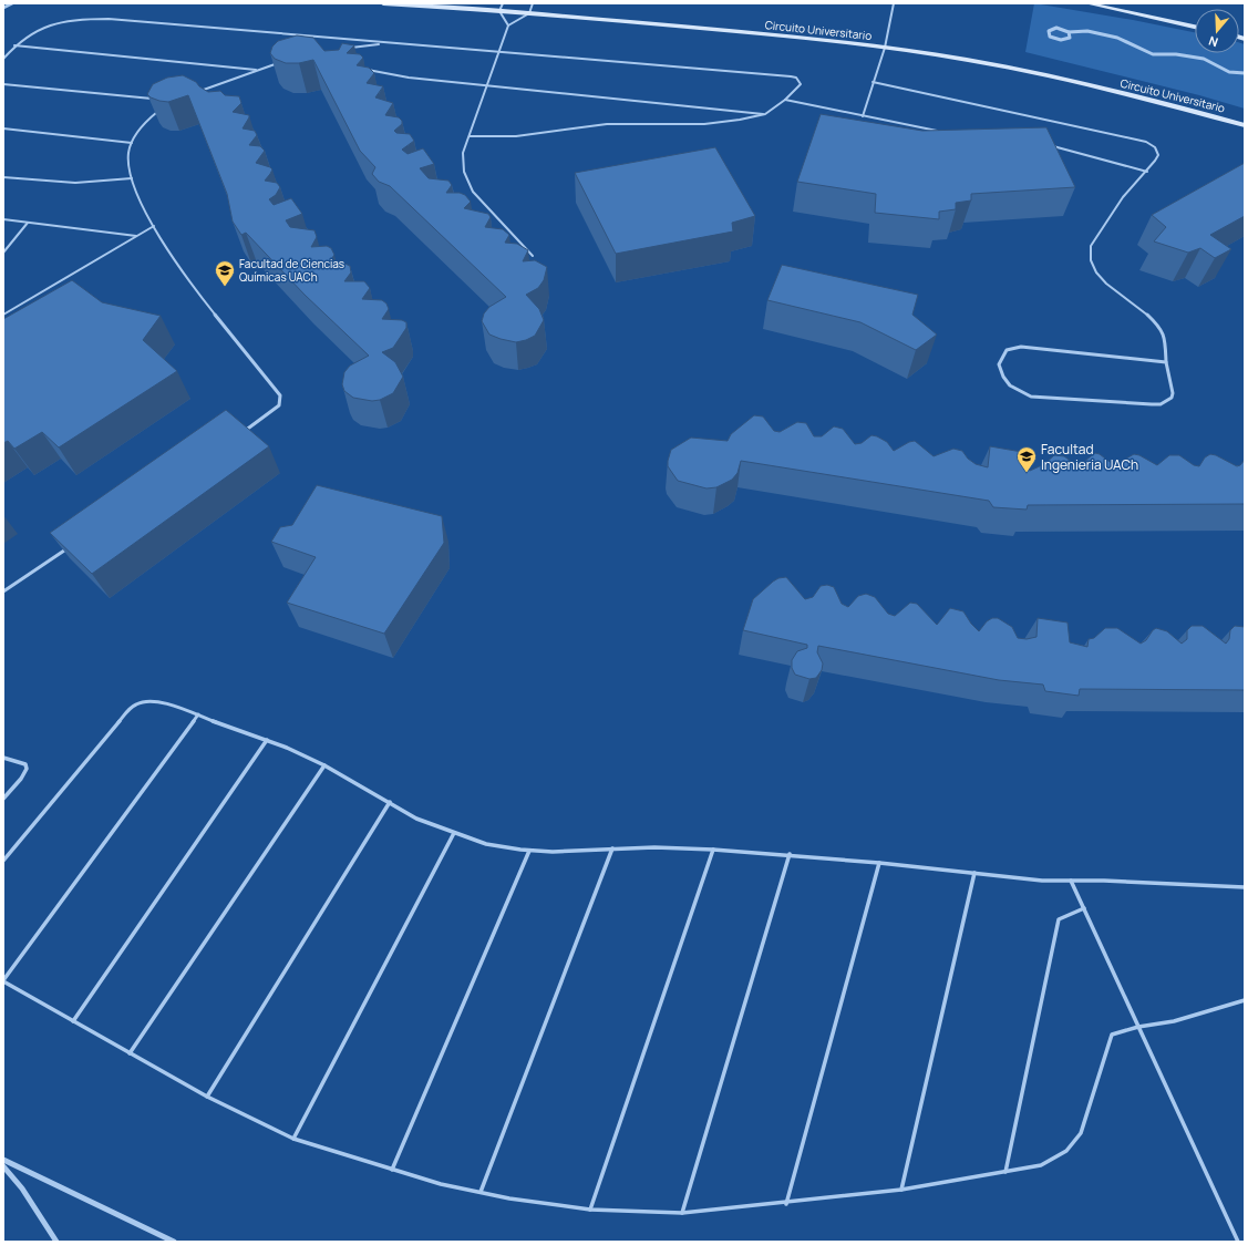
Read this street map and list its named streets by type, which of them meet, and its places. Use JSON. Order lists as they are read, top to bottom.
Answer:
{
  "streets": {
    "main road": ["Circuito Universitario"]
  },
  "places": {
    "school or university": ["Facultad de Ciencias Químicas UACh", "Facultad Ingenieria UACh"]
  },
  "north": "bottom"
}
